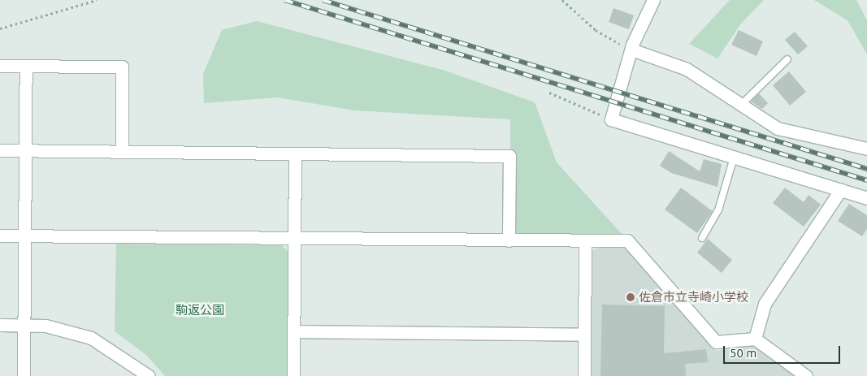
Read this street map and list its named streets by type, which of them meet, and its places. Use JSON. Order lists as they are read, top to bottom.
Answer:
{
  "parks": ["駒返公園"],
  "places": ["佐倉市立寺崎小学校"],
  "scale_bar": "50 m"
}
